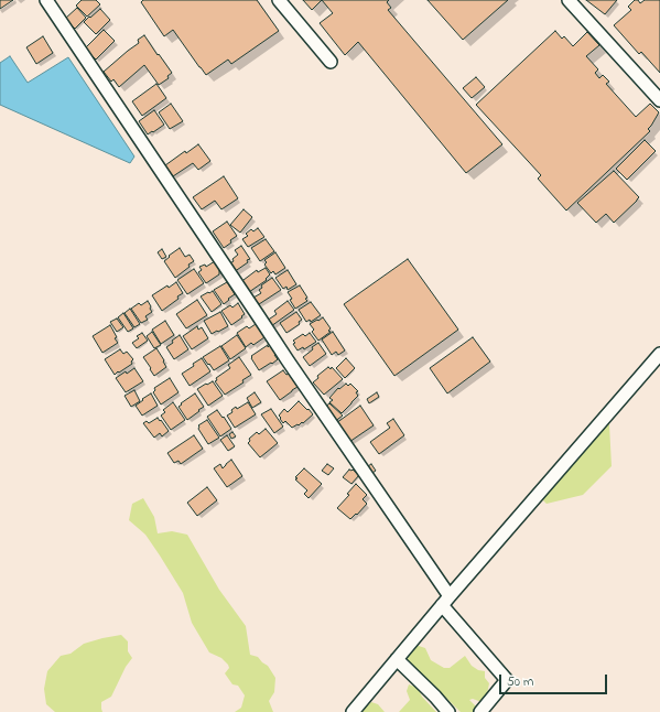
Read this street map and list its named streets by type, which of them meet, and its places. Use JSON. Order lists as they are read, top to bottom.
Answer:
{
  "scale_bar": "50 m"
}
